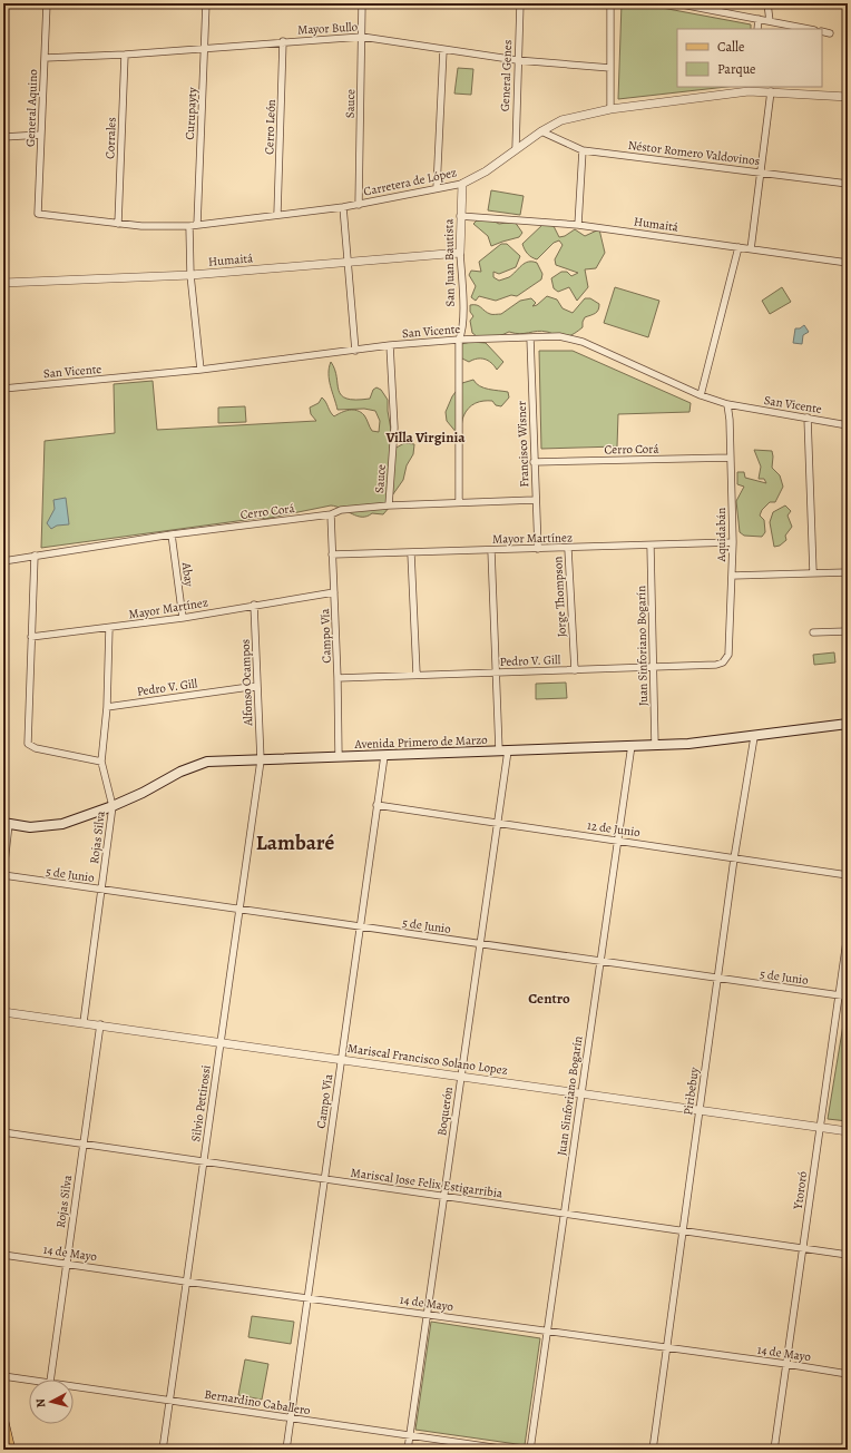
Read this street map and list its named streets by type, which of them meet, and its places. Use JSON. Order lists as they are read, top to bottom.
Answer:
{
  "streets": {
    "main road": ["Avenida Primero de Marzo"],
    "street": [
      "Mayor Bullo",
      "General Genes",
      "Sauce",
      "General Aquino",
      "Curupayty",
      "Cerro León",
      "Corrales",
      "Néstor Romero Valdovinos",
      "Carretera de López",
      "Humaitá",
      "San Juan Bautista",
      "San Vicente",
      "Francisco Wisner",
      "Cerro Corá",
      "Aquidabán",
      "Mayor Martínez",
      "Abay",
      "Jorge Thompson",
      "Campo Vía",
      "Juan Sinforiano Bogarín",
      "Pedro V. Gill",
      "Alfonso Ocampos",
      "12 de Junio",
      "Rojas Silva",
      "5 de Junio",
      "Mariscal Francisco Solano Lopez",
      "Piribebuy",
      "Silvio Pettirossi",
      "Boquerón",
      "Mariscal Jose Felix Estigarribia",
      "Ytororó",
      "14 de Mayo",
      "Bernardino Caballero"
    ]
  },
  "crossings": [
    ["Mayor Bullo", "General Genes"],
    ["Mayor Bullo", "Sauce"],
    ["Mayor Bullo", "General Aquino"],
    ["Mayor Bullo", "Curupayty"],
    ["Mayor Bullo", "Cerro León"],
    ["Mayor Bullo", "Corrales"],
    ["General Genes", "Carretera de López"],
    ["Sauce", "Carretera de López"],
    ["Sauce", "San Vicente"],
    ["Sauce", "Cerro Corá"],
    ["General Aquino", "Carretera de López"],
    ["Curupayty", "Carretera de López"],
    ["Cerro León", "Carretera de López"],
    ["Corrales", "Carretera de López"],
    ["Néstor Romero Valdovinos", "Carretera de López"],
    ["Carretera de López", "San Juan Bautista"],
    ["Humaitá", "San Juan Bautista"],
    ["San Juan Bautista", "San Vicente"],
    ["San Juan Bautista", "Cerro Corá"],
    ["San Vicente", "Francisco Wisner"],
    ["San Vicente", "Aquidabán"],
    ["Francisco Wisner", "Cerro Corá"],
    ["Francisco Wisner", "Mayor Martínez"],
    ["Cerro Corá", "Aquidabán"],
    ["Cerro Corá", "Abay"],
    ["Cerro Corá", "Campo Vía"],
    ["Aquidabán", "Mayor Martínez"],
    ["Aquidabán", "Pedro V. Gill"],
    ["Mayor Martínez", "Abay"],
    ["Mayor Martínez", "Jorge Thompson"],
    ["Mayor Martínez", "Campo Vía"],
    ["Mayor Martínez", "Juan Sinforiano Bogarín"],
    ["Mayor Martínez", "Alfonso Ocampos"],
    ["Mayor Martínez", "Rojas Silva"],
    ["Jorge Thompson", "Pedro V. Gill"],
    ["Campo Vía", "Pedro V. Gill"],
    ["Campo Vía", "Avenida Primero de Marzo"],
    ["Campo Vía", "12 de Junio"],
    ["Campo Vía", "5 de Junio"],
    ["Campo Vía", "Mariscal Francisco Solano Lopez"],
    ["Campo Vía", "Mariscal Jose Felix Estigarribia"],
    ["Campo Vía", "14 de Mayo"],
    ["Campo Vía", "Bernardino Caballero"],
    ["Juan Sinforiano Bogarín", "Pedro V. Gill"],
    ["Juan Sinforiano Bogarín", "Avenida Primero de Marzo"],
    ["Juan Sinforiano Bogarín", "12 de Junio"],
    ["Juan Sinforiano Bogarín", "5 de Junio"],
    ["Juan Sinforiano Bogarín", "Mariscal Francisco Solano Lopez"],
    ["Juan Sinforiano Bogarín", "Mariscal Jose Felix Estigarribia"],
    ["Juan Sinforiano Bogarín", "14 de Mayo"],
    ["Pedro V. Gill", "Alfonso Ocampos"],
    ["Pedro V. Gill", "Rojas Silva"],
    ["Alfonso Ocampos", "Avenida Primero de Marzo"],
    ["Alfonso Ocampos", "Silvio Pettirossi"],
    ["Avenida Primero de Marzo", "Rojas Silva"],
    ["Avenida Primero de Marzo", "Piribebuy"],
    ["Avenida Primero de Marzo", "Silvio Pettirossi"],
    ["Avenida Primero de Marzo", "Boquerón"],
    ["12 de Junio", "Piribebuy"],
    ["12 de Junio", "Boquerón"],
    ["Rojas Silva", "5 de Junio"],
    ["Rojas Silva", "Mariscal Francisco Solano Lopez"],
    ["Rojas Silva", "Mariscal Jose Felix Estigarribia"],
    ["Rojas Silva", "14 de Mayo"],
    ["5 de Junio", "Piribebuy"],
    ["5 de Junio", "Silvio Pettirossi"],
    ["5 de Junio", "Boquerón"],
    ["5 de Junio", "Ytororó"],
    ["Mariscal Francisco Solano Lopez", "Piribebuy"],
    ["Mariscal Francisco Solano Lopez", "Silvio Pettirossi"],
    ["Mariscal Francisco Solano Lopez", "Boquerón"],
    ["Mariscal Francisco Solano Lopez", "Ytororó"],
    ["Piribebuy", "Mariscal Jose Felix Estigarribia"],
    ["Piribebuy", "14 de Mayo"],
    ["Silvio Pettirossi", "Mariscal Jose Felix Estigarribia"],
    ["Silvio Pettirossi", "14 de Mayo"],
    ["Silvio Pettirossi", "Bernardino Caballero"],
    ["Boquerón", "Mariscal Jose Felix Estigarribia"],
    ["Boquerón", "14 de Mayo"],
    ["Boquerón", "Bernardino Caballero"],
    ["Mariscal Jose Felix Estigarribia", "Ytororó"],
    ["Ytororó", "14 de Mayo"]
  ],
  "districts": ["Villa Virginia", "Lambaré", "Centro"],
  "legend": ["Calle", "Parque"],
  "north": "left"
}
